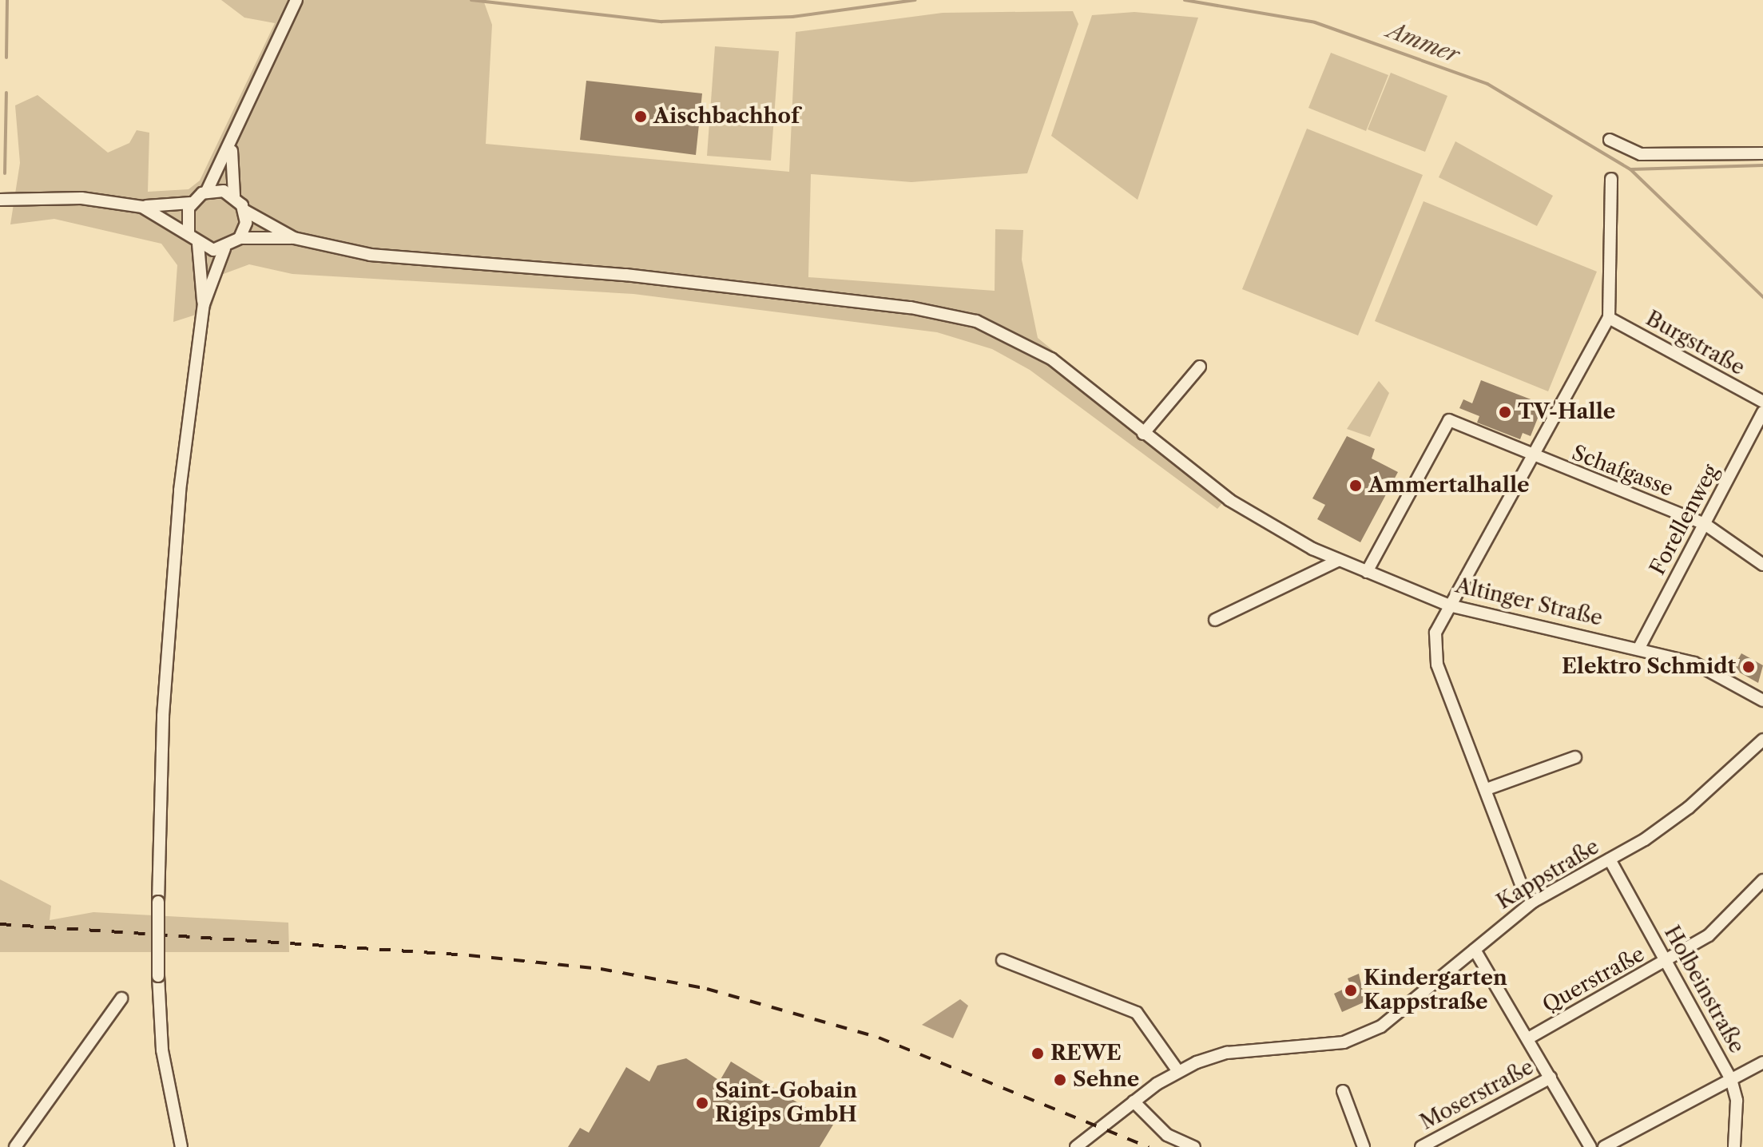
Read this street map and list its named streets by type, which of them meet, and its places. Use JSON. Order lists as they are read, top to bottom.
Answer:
{
  "streets": {
    "street": [
      "Burgstraße",
      "Schafgasse",
      "Forellenweg",
      "Altinger Straße",
      "Kappstraße",
      "Querstraße",
      "Holbeinstraße",
      "Moserstraße"
    ]
  },
  "crossings": [
    ["Schafgasse", "Forellenweg"],
    ["Schafgasse", "Altinger Straße"],
    ["Forellenweg", "Altinger Straße"],
    ["Kappstraße", "Holbeinstraße"],
    ["Querstraße", "Holbeinstraße"]
  ],
  "water": ["Ammer"],
  "places": [
    "Aischbachhof",
    "TV-Halle",
    "Ammertalhalle",
    "Elektro Schmidt",
    "Kindergarten Kappstraße",
    "REWE",
    "Sehne",
    "Saint-Gobain Rigips GmbH"
  ]
}
